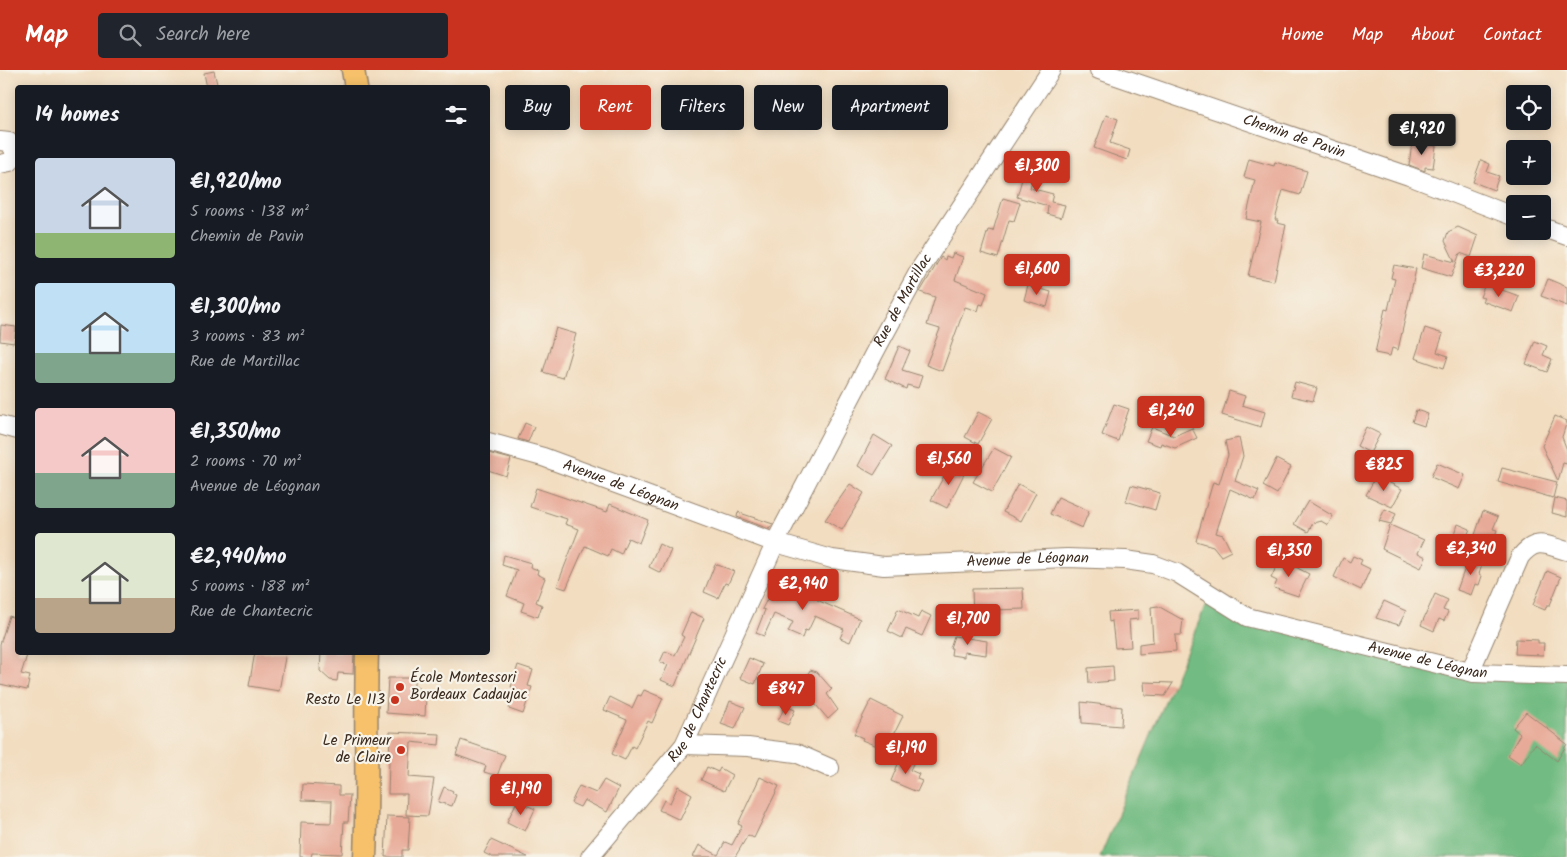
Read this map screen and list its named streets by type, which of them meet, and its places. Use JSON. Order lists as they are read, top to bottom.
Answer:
{
  "streets": {
    "street": [
      "Chemin de Pavin",
      "Rue de Martillac",
      "Avenue de Léognan",
      "Rue de Chantecric"
    ]
  },
  "crossings": [
    ["Rue de Martillac", "Avenue de Léognan"],
    ["Rue de Martillac", "Rue de Chantecric"],
    ["Avenue de Léognan", "Rue de Chantecric"]
  ],
  "places": ["École Montessori Bordeaux Cadaujac", "Resto Le 113", "Le Primeur de Claire"],
  "page": {
    "header": "Map",
    "search": "Search here",
    "nav": [
      "Home",
      "Map",
      "About",
      "Contact"
    ],
    "map_buttons": ["+", "−"],
    "chip": [
      "Buy",
      "Rent",
      "Filters",
      "New",
      "Apartment"
    ],
    "heading": "14 homes",
    "price": [
      "€1,920",
      "€1,300",
      "€1,600",
      "€3,220",
      "€1,240",
      "€1,560",
      "€825",
      "€2,340",
      "€1,350",
      "€2,940",
      "€1,700",
      "€847",
      "€1,190",
      "€1,190"
    ],
    "list": [
      {
        "name": "€1,920/mo",
        "note": "5 rooms · 138 m² · Chemin de Pavin"
      },
      {
        "name": "€1,300/mo",
        "note": "3 rooms · 83 m² · Rue de Martillac"
      },
      {
        "name": "€1,350/mo",
        "note": "2 rooms · 70 m² · Avenue de Léognan"
      },
      {
        "name": "€2,940/mo",
        "note": "5 rooms · 188 m² · Rue de Chantecric"
      }
    ]
  }
}
